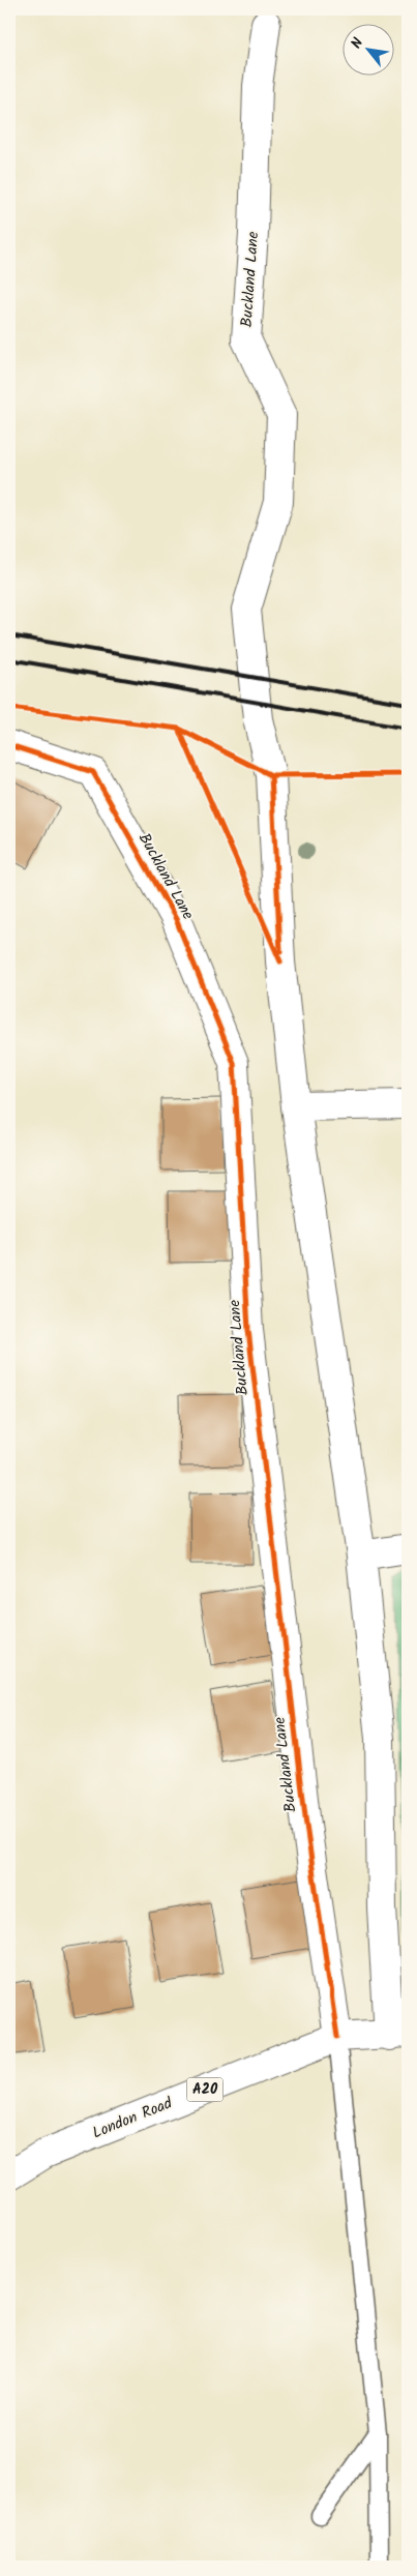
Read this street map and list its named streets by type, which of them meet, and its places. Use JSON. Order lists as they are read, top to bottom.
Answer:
{
  "streets": {
    "street": ["Buckland Lane", "A20", "London Road"]
  },
  "crossings": [
    ["Buckland Lane", "London Road"]
  ],
  "north": "top left"
}
